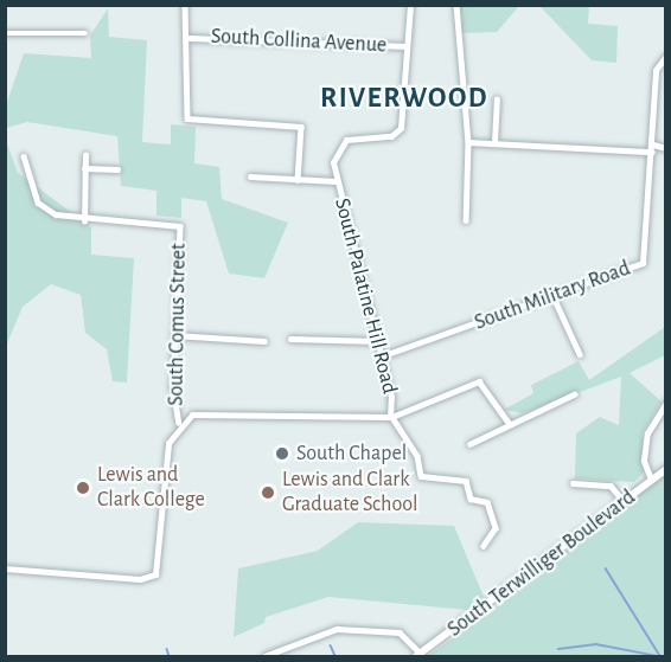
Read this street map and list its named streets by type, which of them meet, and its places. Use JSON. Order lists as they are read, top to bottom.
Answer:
{
  "streets": {
    "main road": ["South Terwilliger Boulevard"],
    "street": [
      "South Collina Avenue",
      "South Palatine Hill Road",
      "South Military Road",
      "South Comus Street"
    ]
  },
  "crossings": [
    ["South Collina Avenue", "South Palatine Hill Road"],
    ["South Palatine Hill Road", "South Military Road"],
    ["South Palatine Hill Road", "South Comus Street"]
  ],
  "districts": ["RIVERWOOD"],
  "places": ["South Chapel", "Lewis and Clark College", "Lewis and Clark Graduate School"]
}
